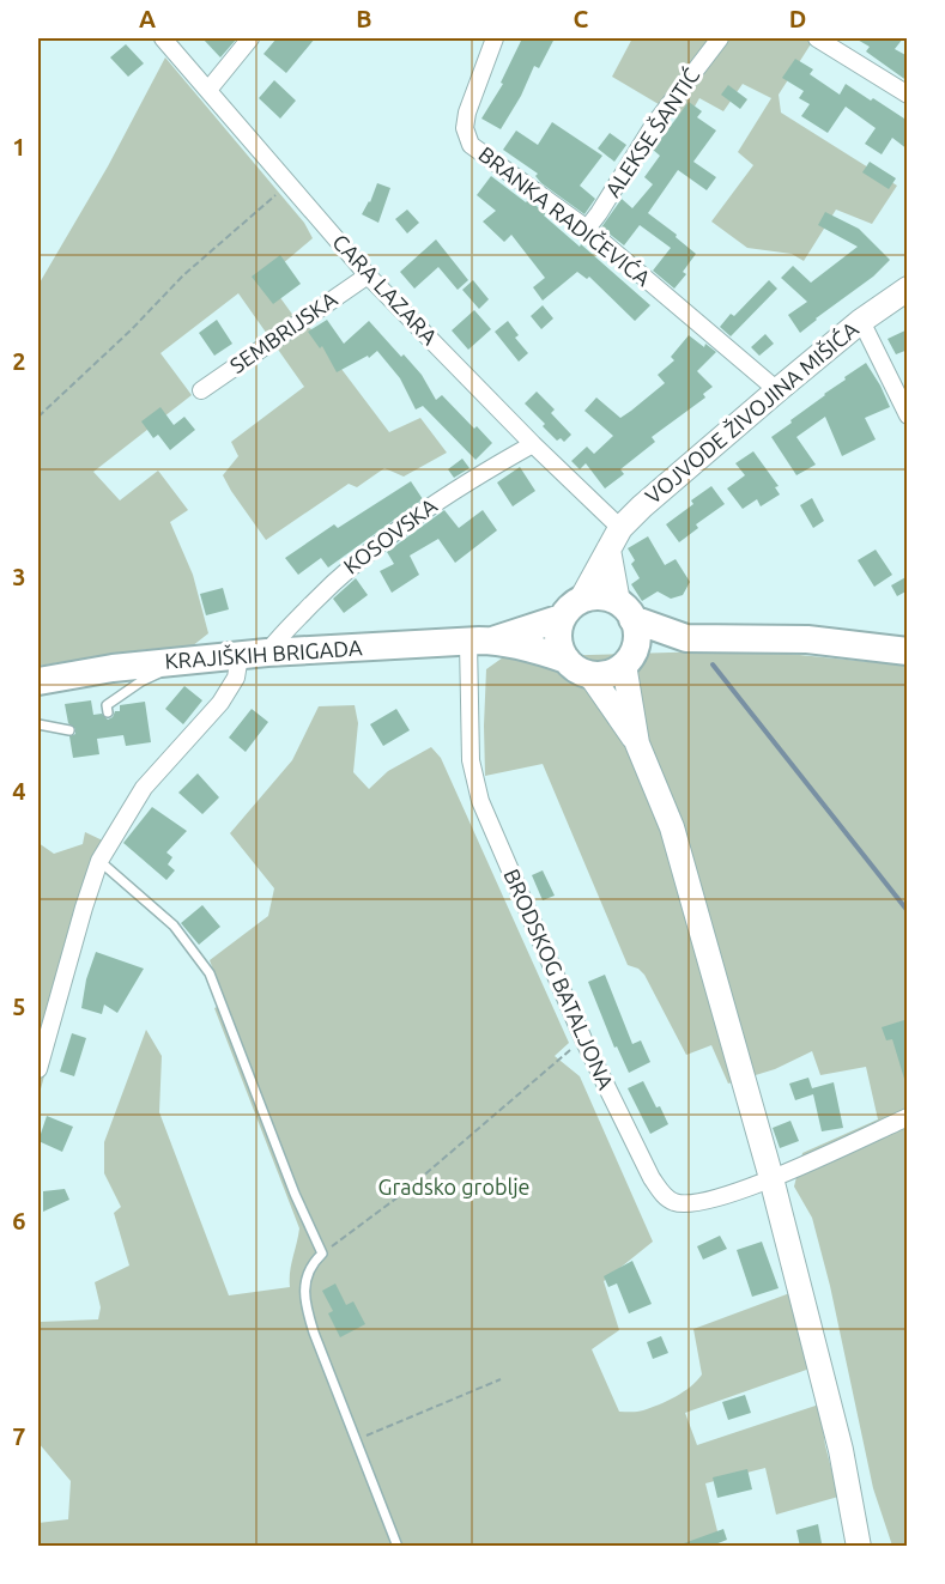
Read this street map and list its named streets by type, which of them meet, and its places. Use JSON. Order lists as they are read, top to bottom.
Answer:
{
  "streets": {
    "main road": ["KRAJIŠKIH BRIGADA"],
    "street": [
      "ALEKSE ŠANTIĆ",
      "BRANKA RADIČEVIĆA",
      "CARA LAZARA",
      "SEMBRIJSKA",
      "VOJVODE ŽIVOJINA MIŠIĆA",
      "KOSOVSKA",
      "BRODSKOG BATALJONA"
    ]
  },
  "crossings": [
    ["ALEKSE ŠANTIĆ", "BRANKA RADIČEVIĆA"],
    ["BRANKA RADIČEVIĆA", "VOJVODE ŽIVOJINA MIŠIĆA"],
    ["CARA LAZARA", "SEMBRIJSKA"],
    ["CARA LAZARA", "VOJVODE ŽIVOJINA MIŠIĆA"],
    ["CARA LAZARA", "KOSOVSKA"],
    ["VOJVODE ŽIVOJINA MIŠIĆA", "KRAJIŠKIH BRIGADA"],
    ["KOSOVSKA", "KRAJIŠKIH BRIGADA"],
    ["KRAJIŠKIH BRIGADA", "BRODSKOG BATALJONA"]
  ],
  "parks": ["Gradsko groblje"],
  "grid": {
    "columns": [
      "A",
      "B",
      "C",
      "D"
    ],
    "rows": [
      "1",
      "2",
      "3",
      "4",
      "5",
      "6",
      "7"
    ]
  }
}
